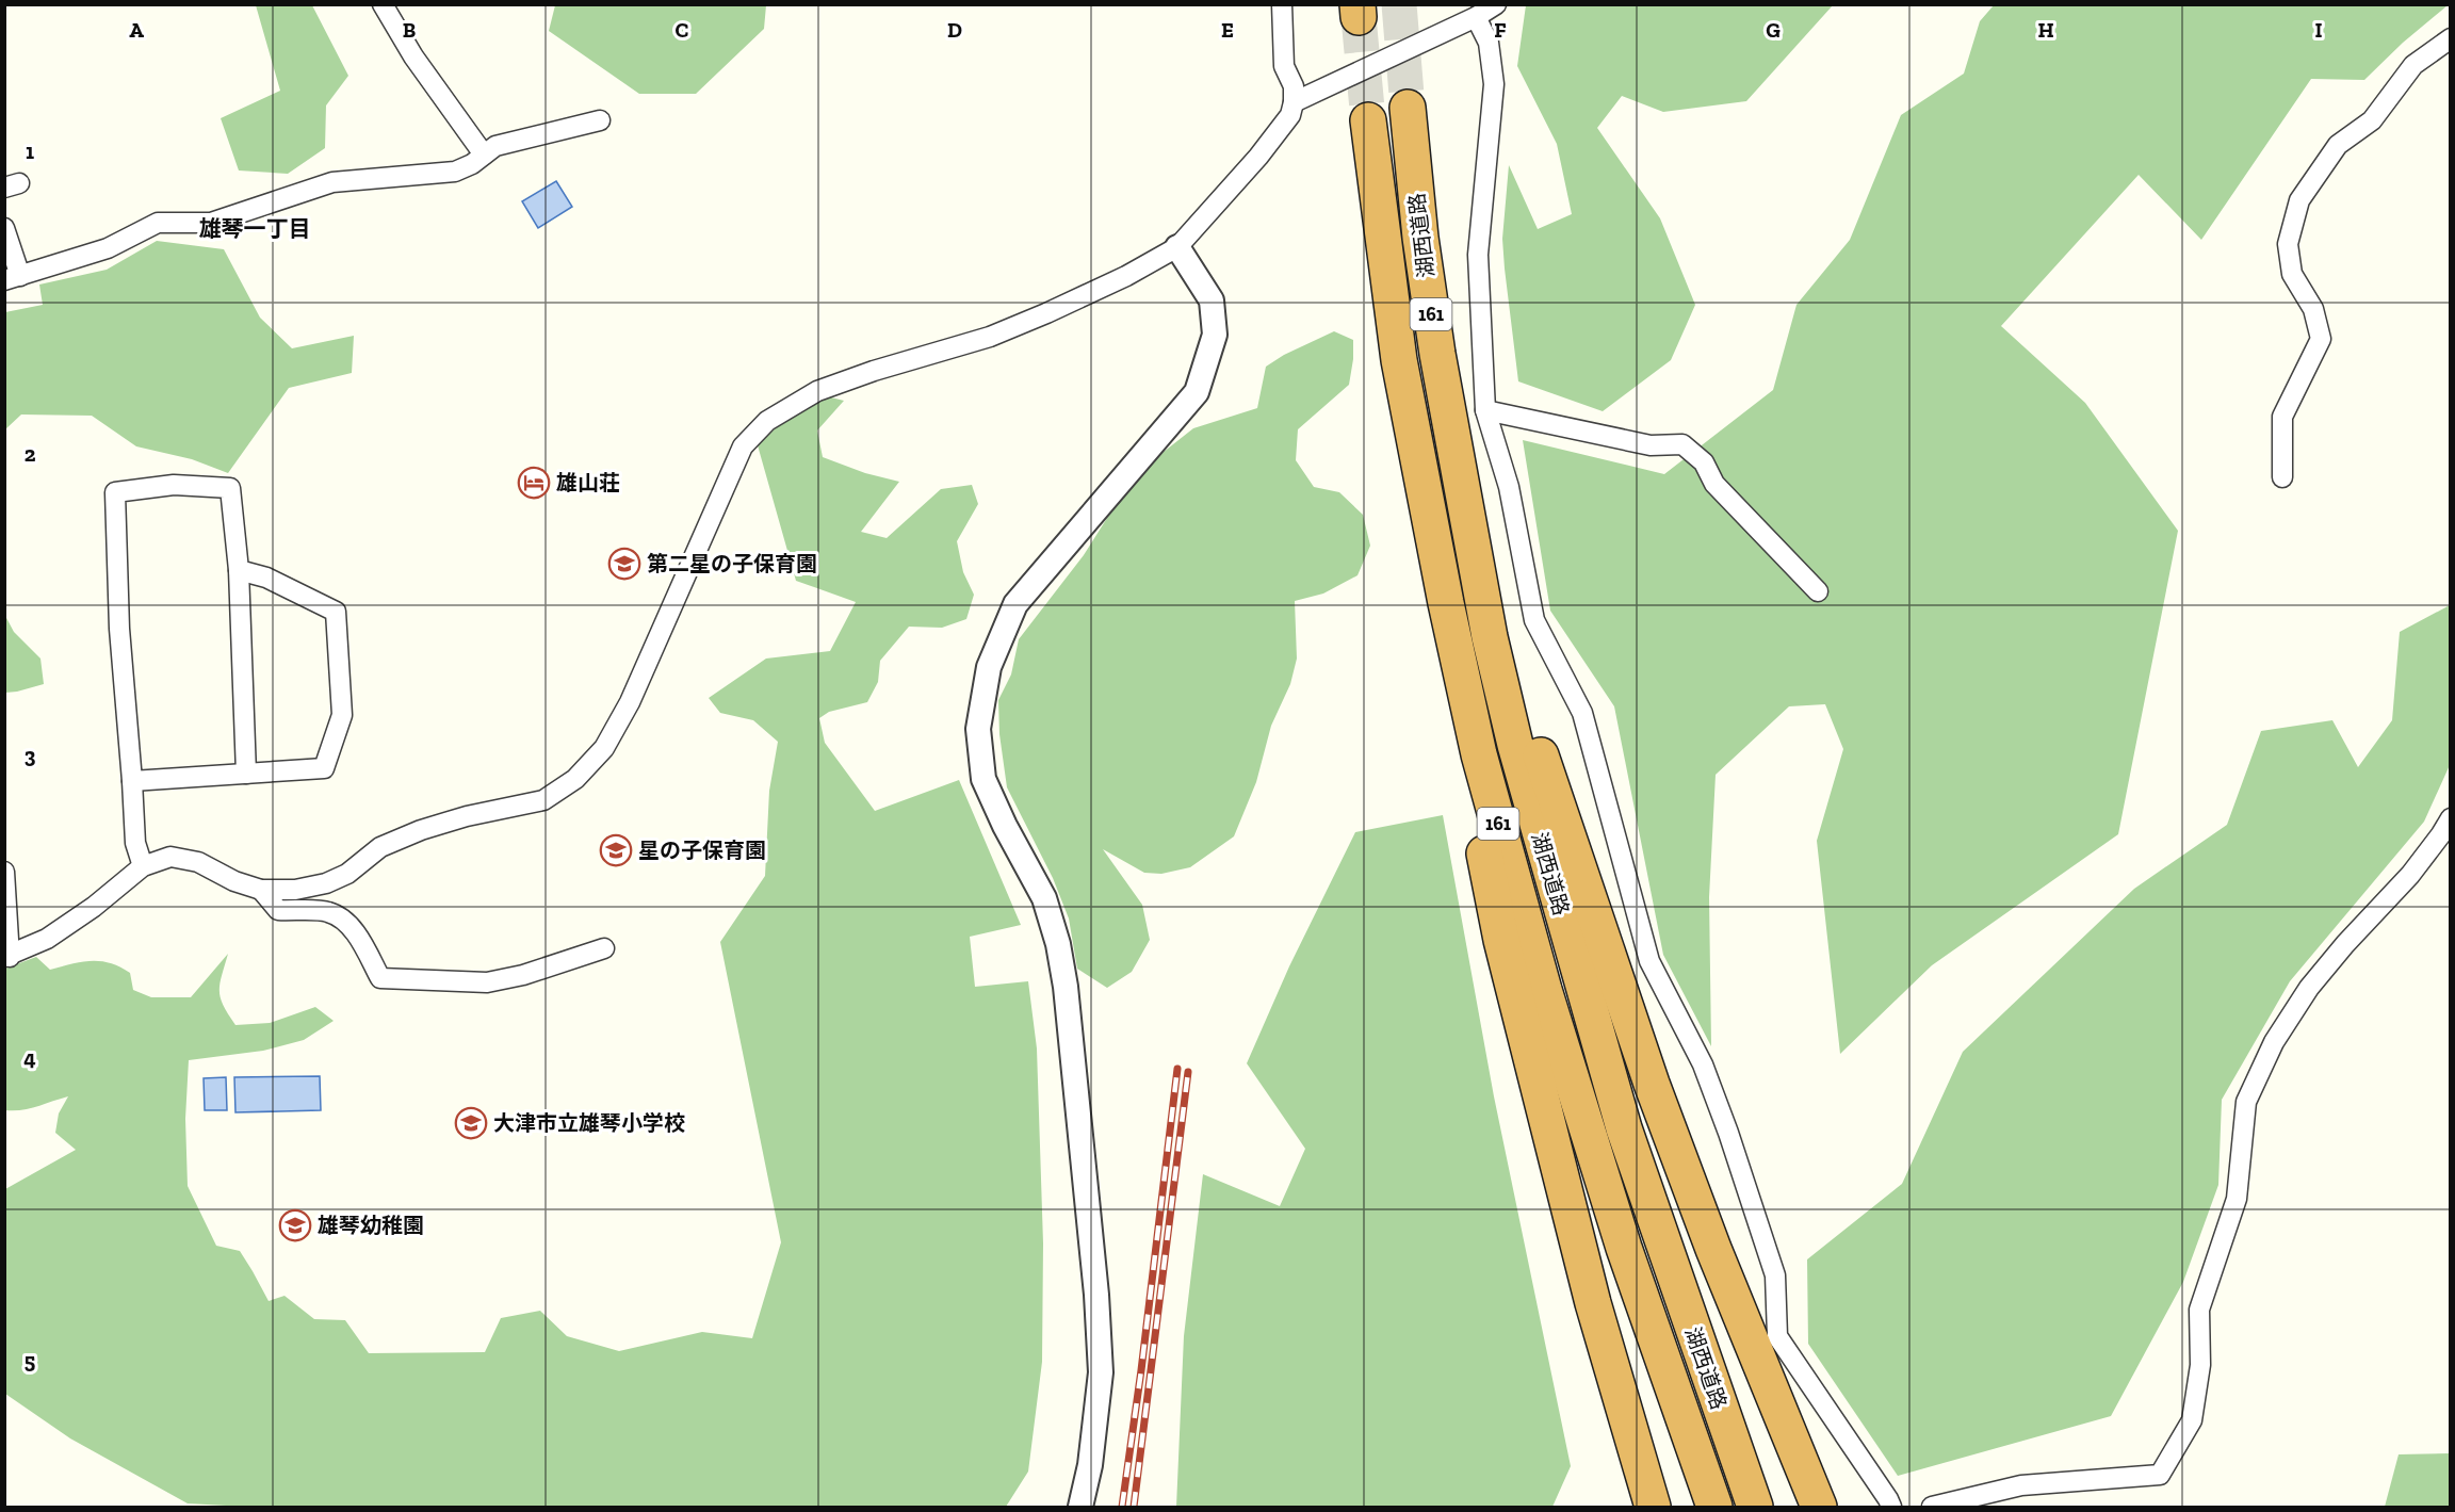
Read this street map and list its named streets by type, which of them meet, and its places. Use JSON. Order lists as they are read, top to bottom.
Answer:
{
  "streets": {
    "highway": ["湖西道路", "161"]
  },
  "districts": ["雄琴一丁目"],
  "places": {
    "hotel": ["雄山荘"],
    "school or university": [
      "第二星の子保育園",
      "星の子保育園",
      "大津市立雄琴小学校",
      "雄琴幼稚園"
    ]
  },
  "grid": {
    "columns": [
      "A",
      "B",
      "C",
      "D",
      "E",
      "F",
      "G",
      "H",
      "I"
    ],
    "rows": [
      "1",
      "2",
      "3",
      "4",
      "5"
    ]
  }
}
